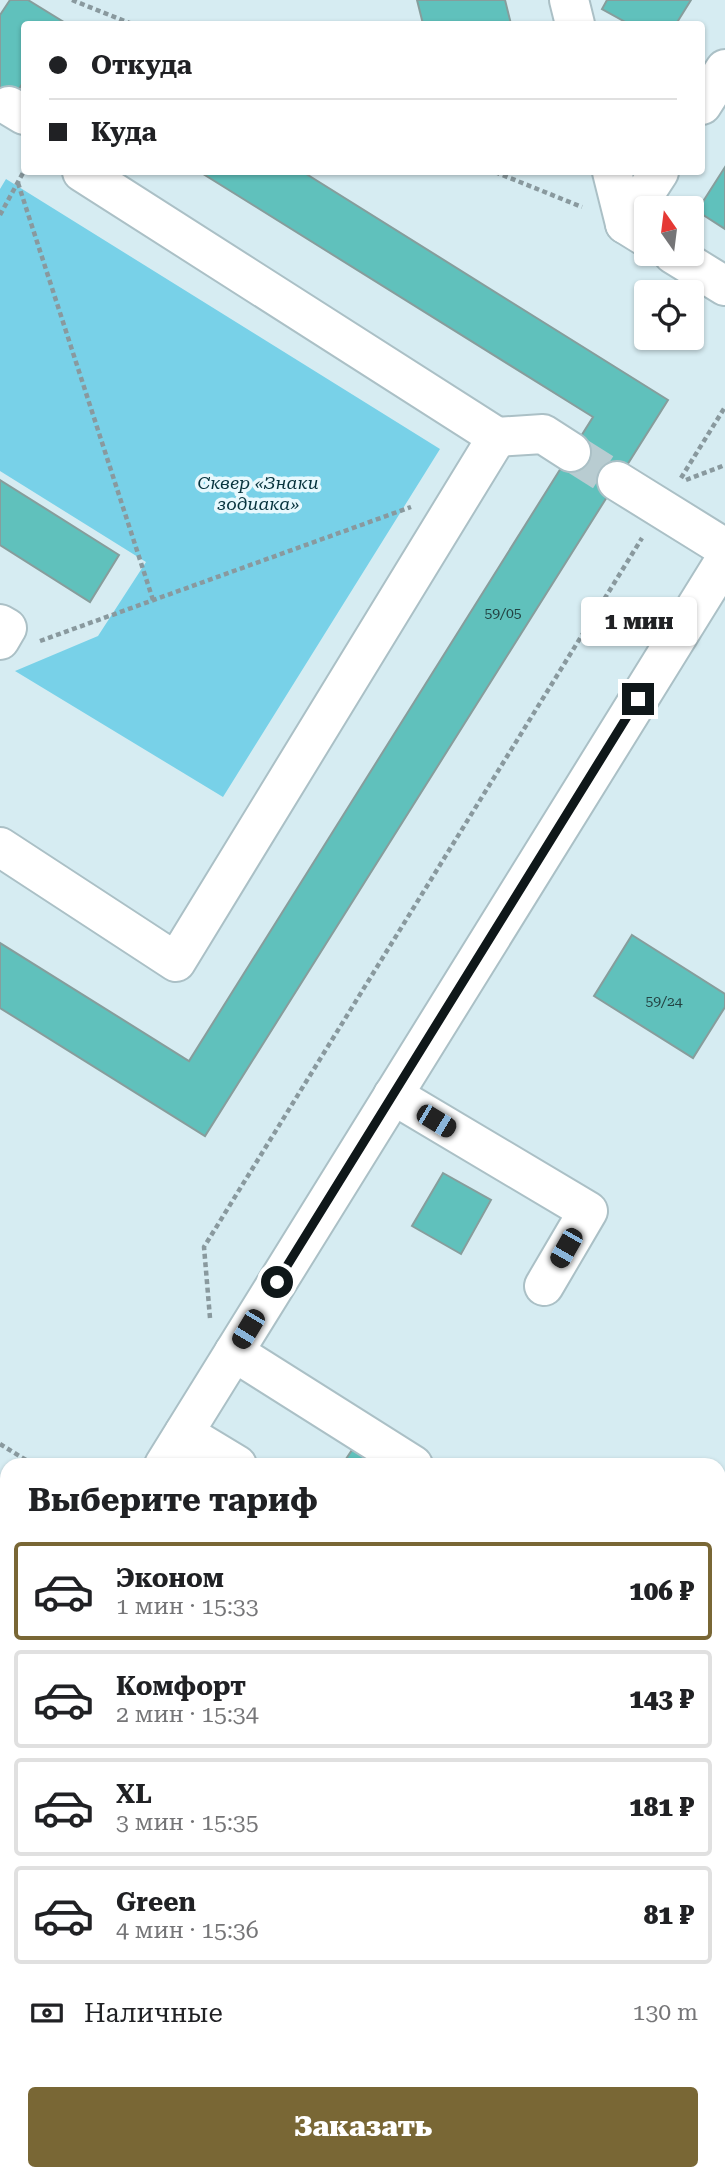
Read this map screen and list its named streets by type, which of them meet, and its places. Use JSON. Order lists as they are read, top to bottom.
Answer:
{
  "parks": ["Сквер «Знаки зодиака»"],
  "house_numbers": ["59/05", "59/24"],
  "north": "top",
  "page": {
    "banner": ["Откуда", "Куда"],
    "bubble": "1 мин",
    "heading": "Выберите тариф",
    "list": [
      {
        "name": "Эконом",
        "note": "1 мин · 15:33",
        "value": "106 ₽"
      },
      {
        "name": "Комфорт",
        "note": "2 мин · 15:34",
        "value": "143 ₽"
      },
      {
        "name": "XL",
        "note": "3 мин · 15:35",
        "value": "181 ₽"
      },
      {
        "name": "Green",
        "note": "4 мин · 15:36",
        "value": "81 ₽"
      }
    ],
    "pay": ["Наличные", "130 m"],
    "buttons": "Заказать"
  }
}
